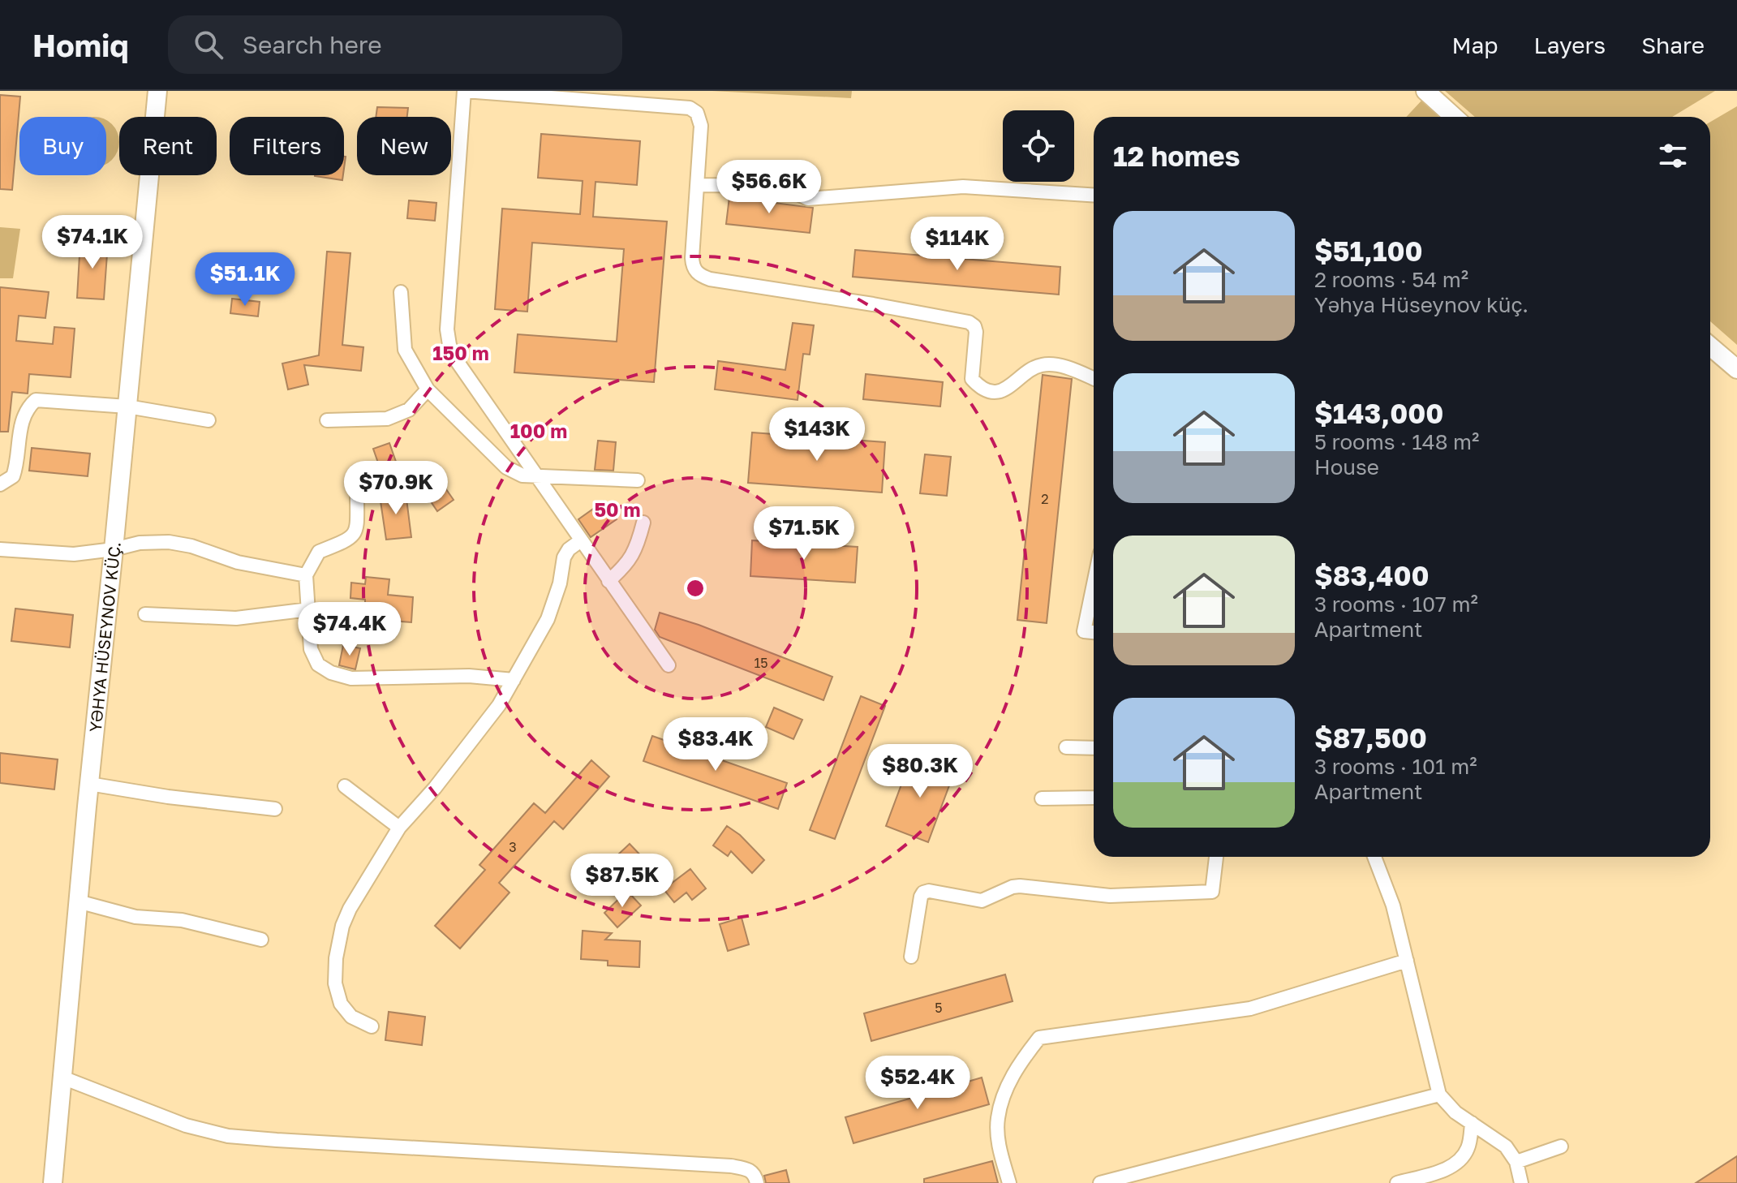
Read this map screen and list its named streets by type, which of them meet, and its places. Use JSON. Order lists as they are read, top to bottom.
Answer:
{
  "streets": {
    "street": ["YƏHYA HÜSEYNOV KÜÇ."]
  },
  "house_numbers": [
    "2",
    "15",
    "3",
    "5"
  ],
  "page": {
    "header": "Homiq",
    "search": "Search here",
    "nav": ["Map", "Layers", "Share"],
    "chip": [
      "Buy",
      "Rent",
      "Filters",
      "New"
    ],
    "heading": "12 homes",
    "price": [
      "$56.6K",
      "$74.1K",
      "$114K",
      "$51.1K",
      "$143K",
      "$70.9K",
      "$71.5K",
      "$74.4K",
      "$83.4K",
      "$80.3K",
      "$87.5K",
      "$52.4K"
    ],
    "list": [
      {
        "name": "$51,100",
        "note": "2 rooms · 54 m² · Yəhya Hüseynov küç."
      },
      {
        "name": "$143,000",
        "note": "5 rooms · 148 m² · House"
      },
      {
        "name": "$83,400",
        "note": "3 rooms · 107 m² · Apartment"
      },
      {
        "name": "$87,500",
        "note": "3 rooms · 101 m² · Apartment"
      }
    ]
  },
  "rings": ["150 m", "100 m", "50 m"]
}
